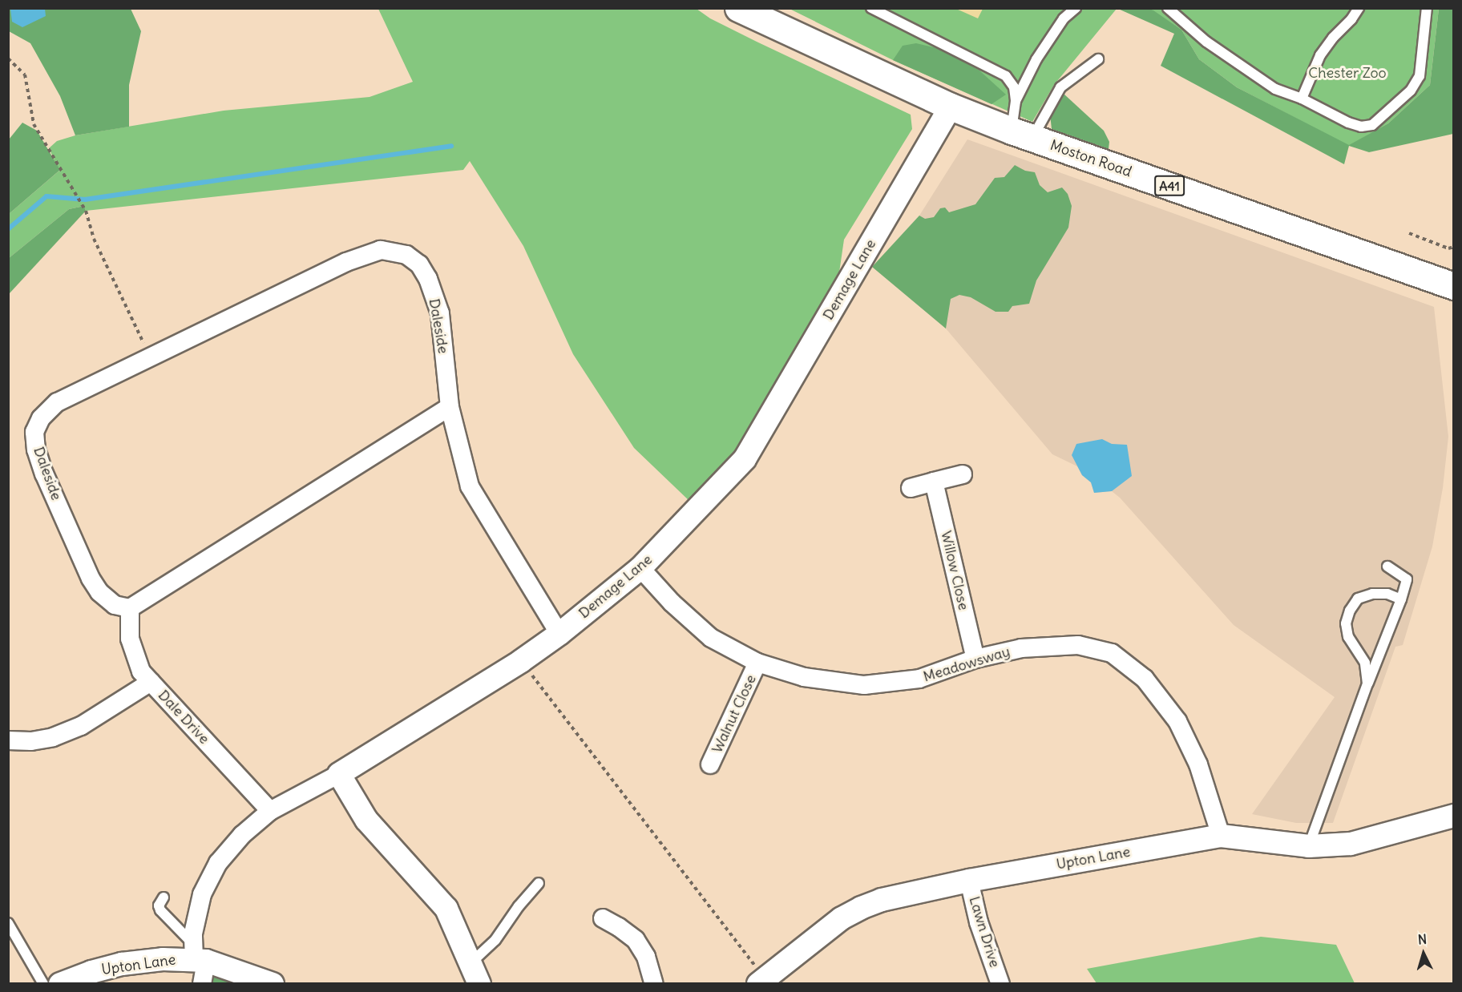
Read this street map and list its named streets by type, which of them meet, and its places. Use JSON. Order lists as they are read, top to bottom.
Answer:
{
  "streets": {
    "highway": ["Moston Road", "A41"],
    "street": [
      "Demage Lane",
      "Daleside",
      "Willow Close",
      "Meadowsway",
      "Walnut Close",
      "Dale Drive",
      "Upton Lane",
      "Lawn Drive"
    ]
  },
  "crossings": [
    ["Moston Road", "Demage Lane"],
    ["Demage Lane", "Daleside"],
    ["Demage Lane", "Meadowsway"],
    ["Daleside", "Dale Drive"],
    ["Willow Close", "Meadowsway"],
    ["Meadowsway", "Walnut Close"],
    ["Meadowsway", "Upton Lane"],
    ["Upton Lane", "Lawn Drive"]
  ],
  "parks": ["Chester Zoo"],
  "north": "top"
}
